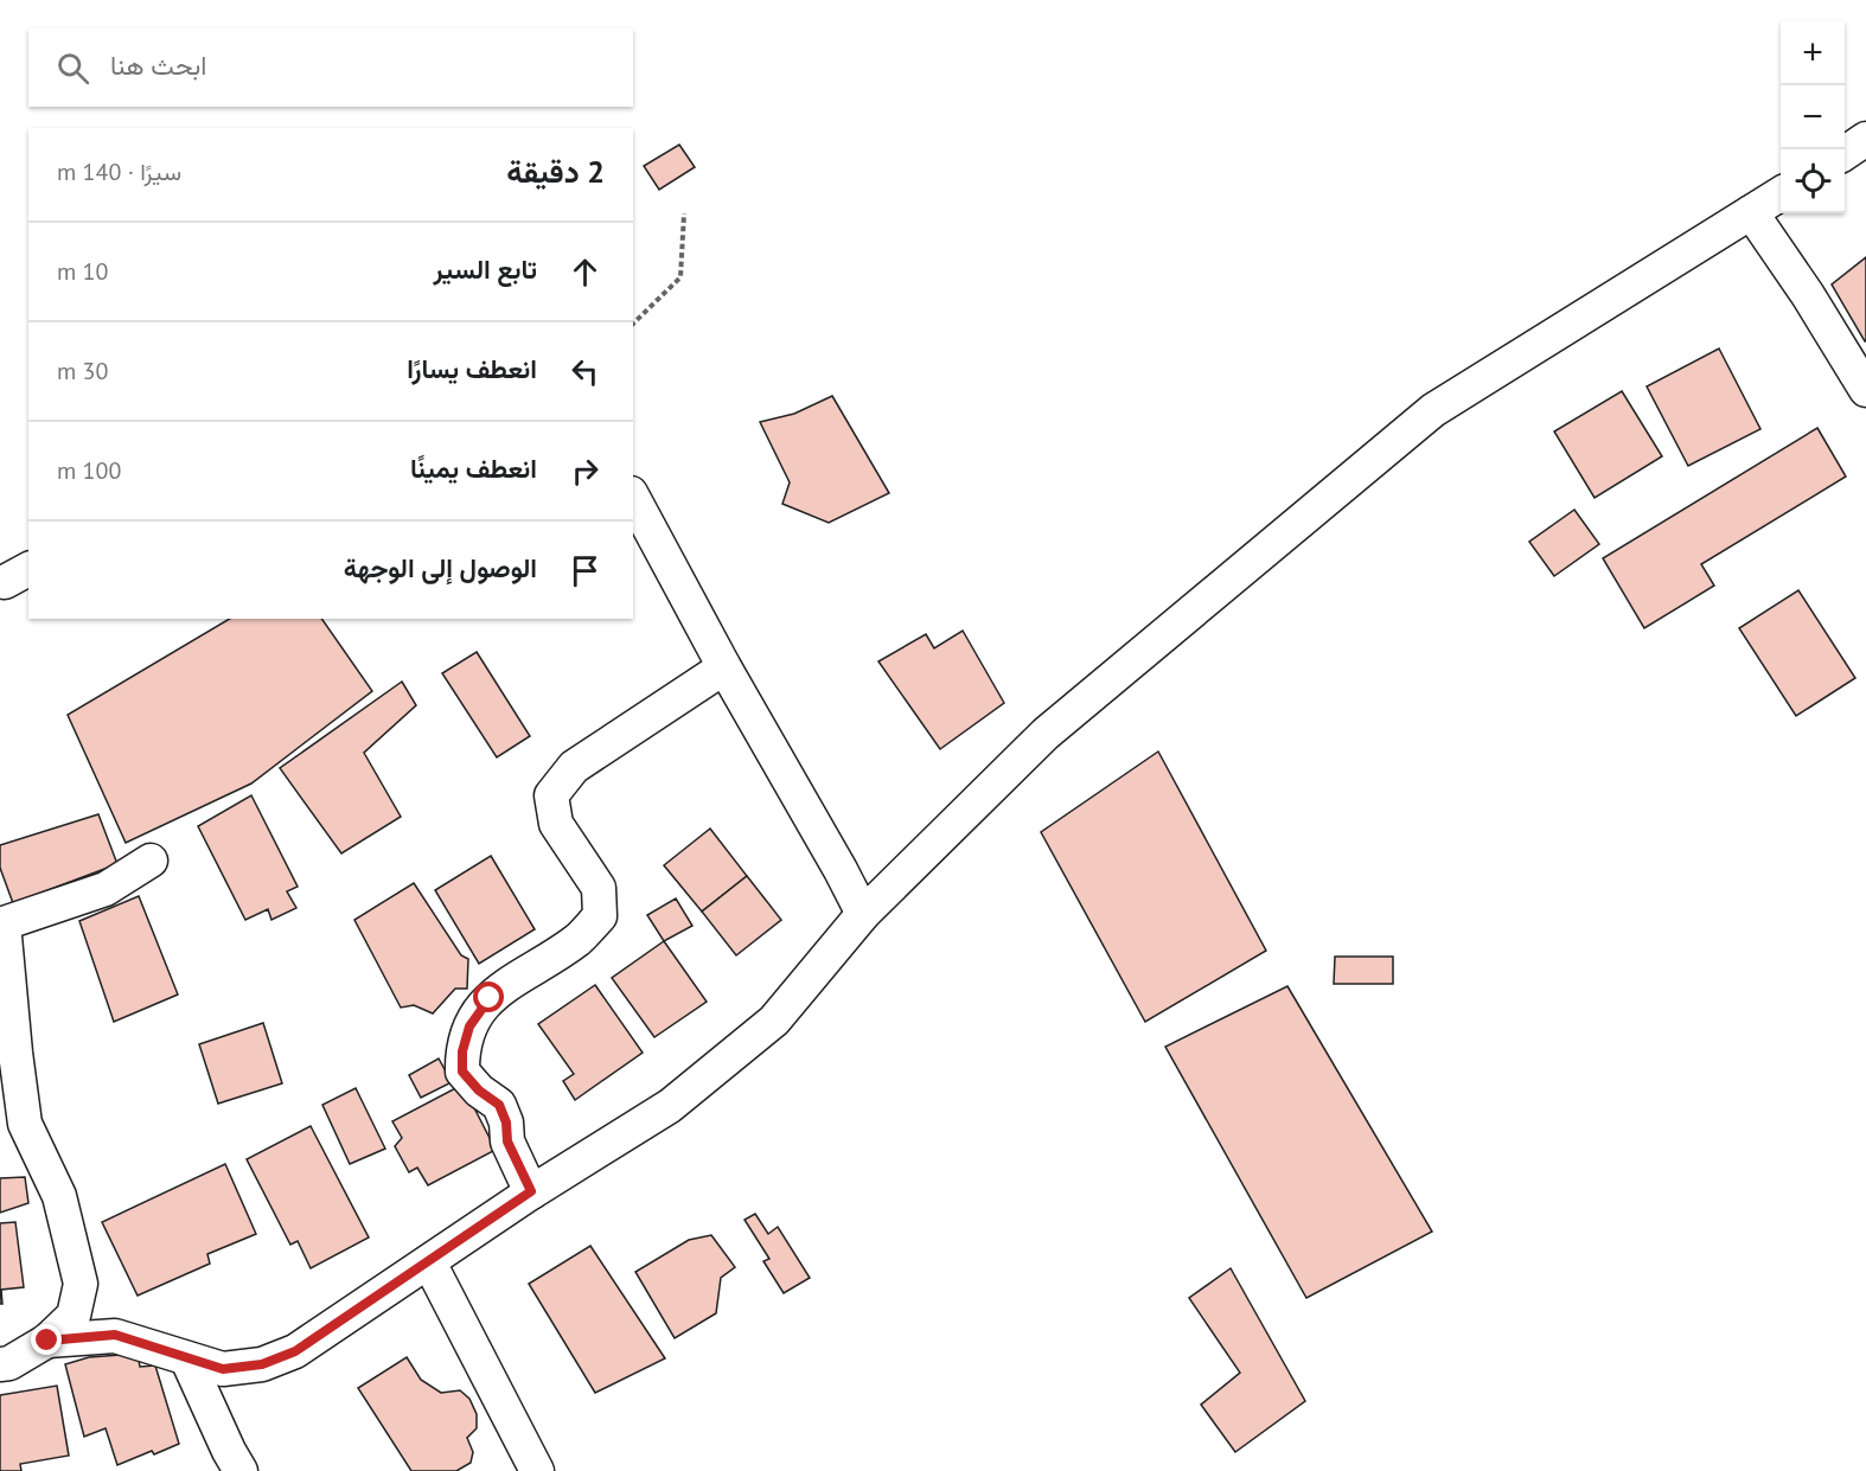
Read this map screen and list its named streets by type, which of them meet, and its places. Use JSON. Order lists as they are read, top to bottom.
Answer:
{
  "page": {
    "map_buttons": ["+", "−"],
    "search": "ابحث هنا",
    "heading": ["2 دقيقة", "سيرًا · 140 m"],
    "list": [
      ["تابع السير", "10 m"],
      ["انعطف يسارًا", "30 m"],
      ["انعطف يمينًا", "100 m"],
      "الوصول إلى الوجهة"
    ]
  }
}
